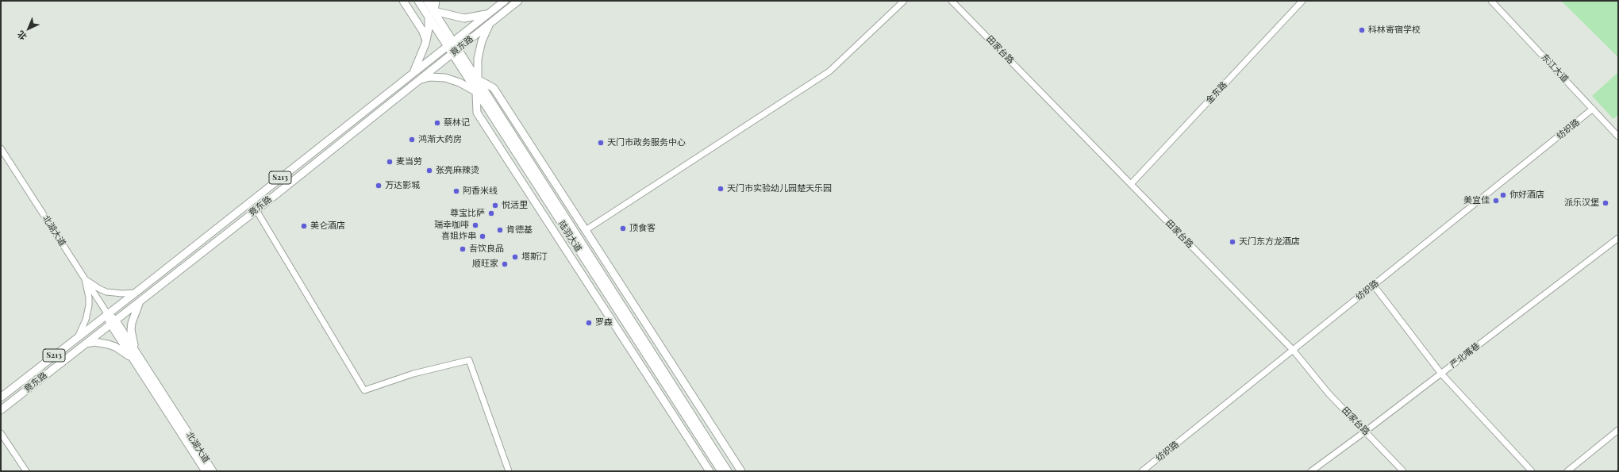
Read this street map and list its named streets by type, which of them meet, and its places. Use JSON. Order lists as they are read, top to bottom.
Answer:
{
  "streets": {
    "main road": [
      "竟东路",
      "S213",
      "北湖大道",
      "陆羽大道"
    ],
    "street": [
      "田家台路",
      "东江大道",
      "金东路",
      "纺织路",
      "严北嘴巷"
    ]
  },
  "crossings": [
    ["竟东路", "北湖大道"],
    ["竟东路", "陆羽大道"],
    ["田家台路", "金东路"],
    ["田家台路", "纺织路"],
    ["田家台路", "严北嘴巷"],
    ["东江大道", "纺织路"]
  ],
  "places": [
    "科林寄宿学校",
    "蔡林记",
    "鸿渐大药房",
    "天门市政务服务中心",
    "麦当劳",
    "张亮麻辣烫",
    "万达影城",
    "天门市实验幼儿园楚天乐园",
    "阿香米线",
    "你好酒店",
    "美宜佳",
    "派乐汉堡",
    "悦活里",
    "尊宝比萨",
    "瑞幸咖啡",
    "美仑酒店",
    "顶食客",
    "肯德基",
    "喜姐炸串",
    "天门东方龙酒店",
    "吾饮良品",
    "塔斯汀",
    "顺旺家",
    "罗森"
  ],
  "north": "bottom left"
}
